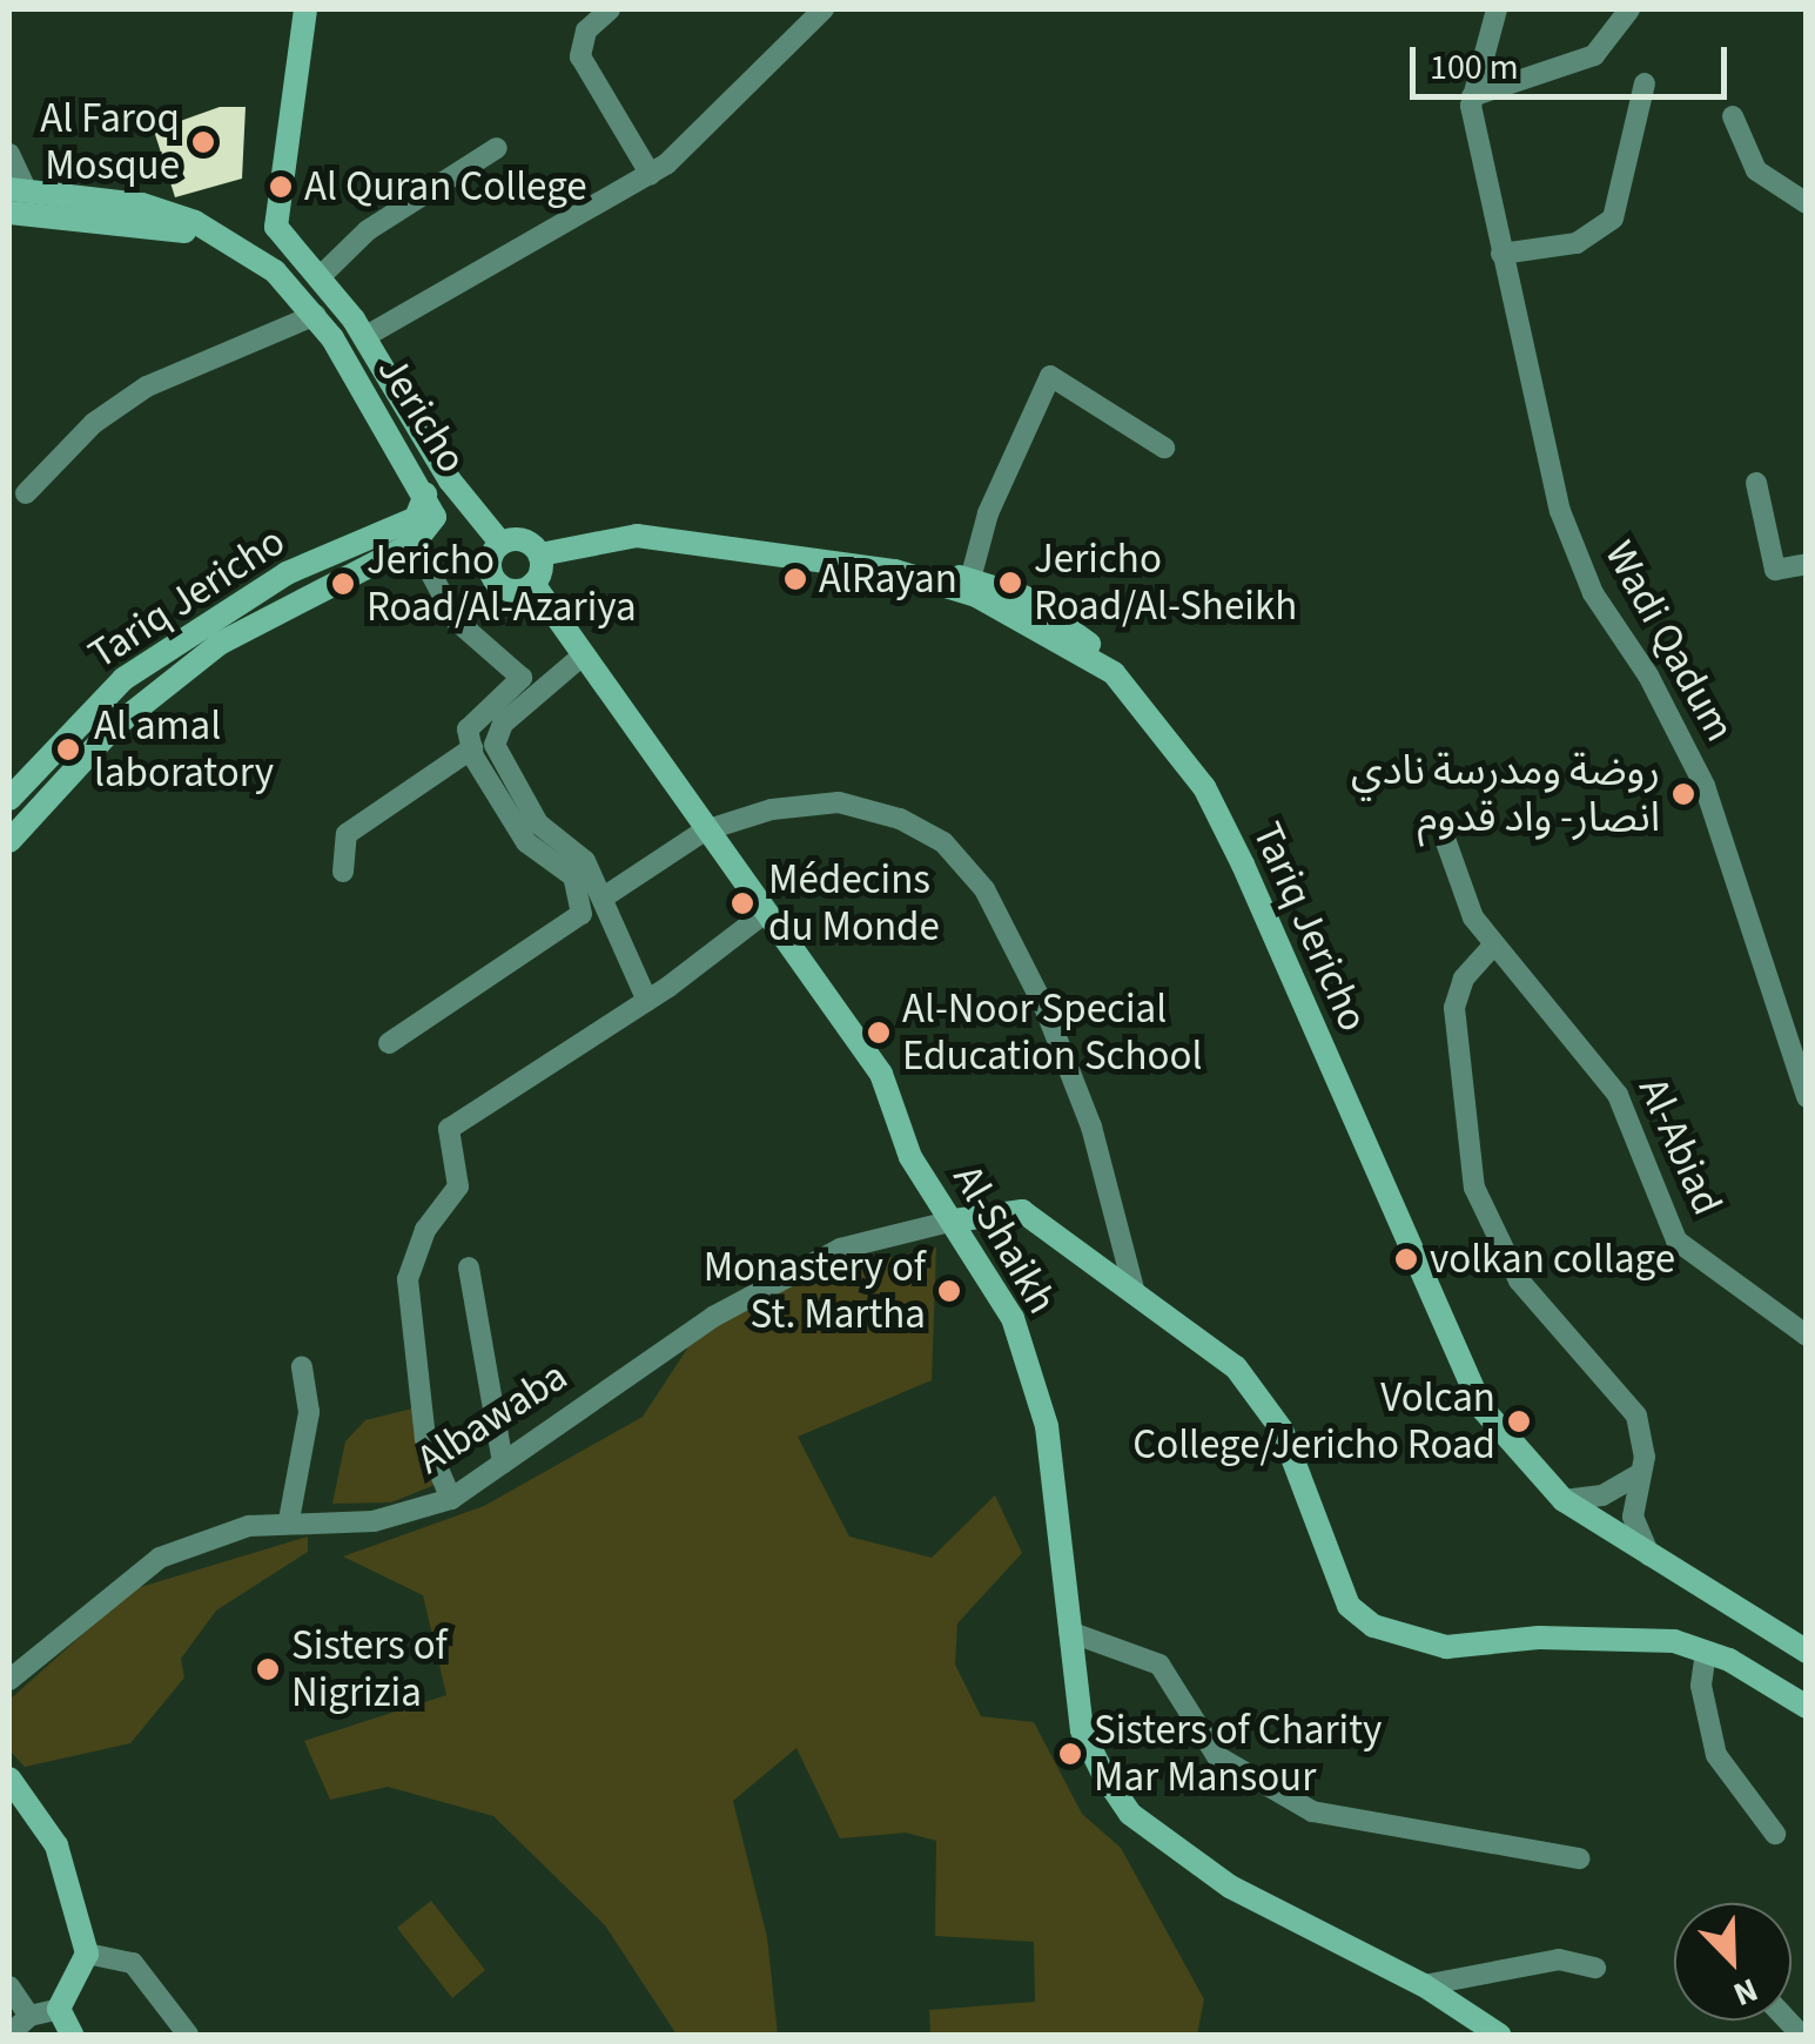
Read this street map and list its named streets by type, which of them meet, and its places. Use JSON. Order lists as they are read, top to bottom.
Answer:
{
  "streets": {
    "street": [
      "Jericho",
      "Tariq Jericho",
      "Wadi Qadum",
      "Al-Abiad",
      "Al-Shaikh",
      "Albawaba"
    ]
  },
  "crossings": [
    ["Jericho", "Tariq Jericho"],
    ["Tariq Jericho", "Al-Shaikh"],
    ["Al-Shaikh", "Albawaba"]
  ],
  "places": [
    "Al Faroq Mosque",
    "Al Quran College",
    "AlRayan",
    "Jericho Road/Al-Sheikh",
    "Jericho Road/Al-Azariya",
    "Al amal laboratory",
    "روضة ومدرسة نادي انصار- واد قدوم",
    "Médecins du Monde",
    "Al-Noor Special Education School",
    "volkan collage",
    "Monastery of St. Martha",
    "Volcan College/Jericho Road",
    "Sisters of Nigrizia",
    "Sisters of Charity Mar Mansour"
  ],
  "scale_bar": "100 m",
  "north": "bottom right"
}
